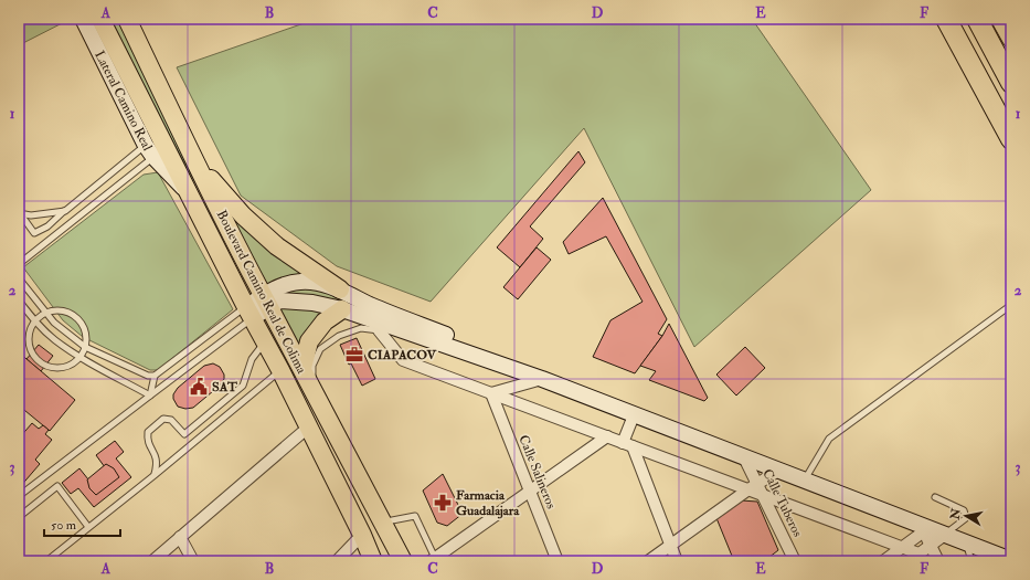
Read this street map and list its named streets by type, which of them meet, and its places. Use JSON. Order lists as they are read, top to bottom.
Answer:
{
  "streets": {
    "main road": ["Boulevard Camino Real de Colima"],
    "street": ["Lateral Camino Real", "Calle Salineros", "Calle Tuberos"]
  },
  "crossings": [
    ["Lateral Camino Real", "Boulevard Camino Real de Colima"]
  ],
  "places": {
    "office": ["CIAPACOV"],
    "public building": ["SAT"],
    "pharmacy": ["Farmacia Guadalajara"]
  },
  "scale_bar": "50 m",
  "north": "left",
  "grid": {
    "columns": [
      "A",
      "B",
      "C",
      "D",
      "E",
      "F"
    ],
    "rows": ["1", "2", "3"]
  }
}
